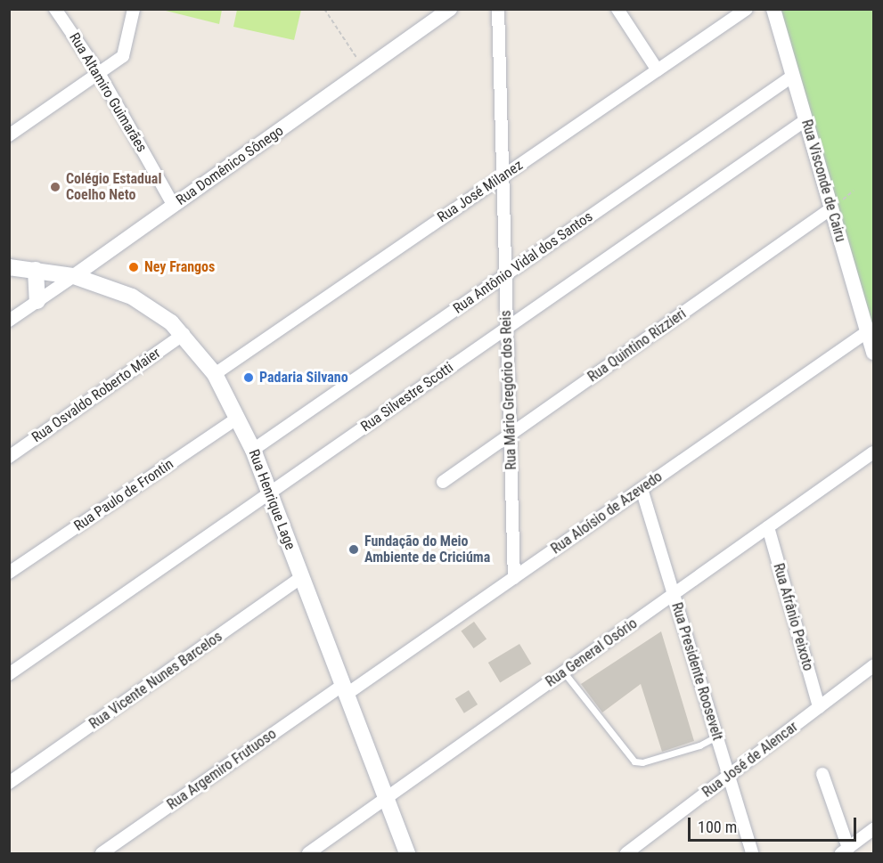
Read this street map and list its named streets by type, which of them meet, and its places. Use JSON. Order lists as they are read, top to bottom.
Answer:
{
  "streets": {
    "main road": ["Rua Henrique Lage"],
    "street": [
      "Rua Altamiro Guimarães",
      "Rua Domênico Sônego",
      "Rua Visconde de Cairu",
      "Rua José Milanez",
      "Rua Antônio Vidal dos Santos",
      "Rua Quintino Rizzieri",
      "Rua Mário Gregório dos Reis",
      "Rua Osvaldo Roberto Maier",
      "Rua Silvestre Scotti",
      "Rua Paulo de Frontin",
      "Rua Aloísio de Azevedo",
      "Rua Afrânio Peixoto",
      "Rua General Osório",
      "Rua Presidente Roosevelt",
      "Rua Vicente Nunes Barcelos",
      "Rua José de Alencar",
      "Rua Argemiro Frutuoso"
    ]
  },
  "crossings": [
    ["Rua Altamiro Guimarães", "Rua Domênico Sônego"],
    ["Rua Domênico Sônego", "Rua Henrique Lage"],
    ["Rua Visconde de Cairu", "Rua Antônio Vidal dos Santos"],
    ["Rua Visconde de Cairu", "Rua Quintino Rizzieri"],
    ["Rua Visconde de Cairu", "Rua Silvestre Scotti"],
    ["Rua Visconde de Cairu", "Rua Aloísio de Azevedo"],
    ["Rua José Milanez", "Rua Mário Gregório dos Reis"],
    ["Rua José Milanez", "Rua Henrique Lage"],
    ["Rua Antônio Vidal dos Santos", "Rua Mário Gregório dos Reis"],
    ["Rua Antônio Vidal dos Santos", "Rua Henrique Lage"],
    ["Rua Quintino Rizzieri", "Rua Mário Gregório dos Reis"],
    ["Rua Mário Gregório dos Reis", "Rua Silvestre Scotti"],
    ["Rua Mário Gregório dos Reis", "Rua Aloísio de Azevedo"],
    ["Rua Osvaldo Roberto Maier", "Rua Henrique Lage"],
    ["Rua Silvestre Scotti", "Rua Henrique Lage"],
    ["Rua Paulo de Frontin", "Rua Henrique Lage"],
    ["Rua Henrique Lage", "Rua Aloísio de Azevedo"],
    ["Rua Henrique Lage", "Rua General Osório"],
    ["Rua Henrique Lage", "Rua Vicente Nunes Barcelos"],
    ["Rua Henrique Lage", "Rua Argemiro Frutuoso"],
    ["Rua Aloísio de Azevedo", "Rua Presidente Roosevelt"],
    ["Rua Aloísio de Azevedo", "Rua Argemiro Frutuoso"],
    ["Rua Afrânio Peixoto", "Rua General Osório"],
    ["Rua Afrânio Peixoto", "Rua José de Alencar"],
    ["Rua General Osório", "Rua Presidente Roosevelt"],
    ["Rua Presidente Roosevelt", "Rua José de Alencar"]
  ],
  "places": [
    "Colégio Estadual Coelho Neto",
    "Ney Frangos",
    "Padaria Silvano",
    "Fundação do Meio Ambiente de Criciúma"
  ],
  "scale_bar": "100 m"
}
